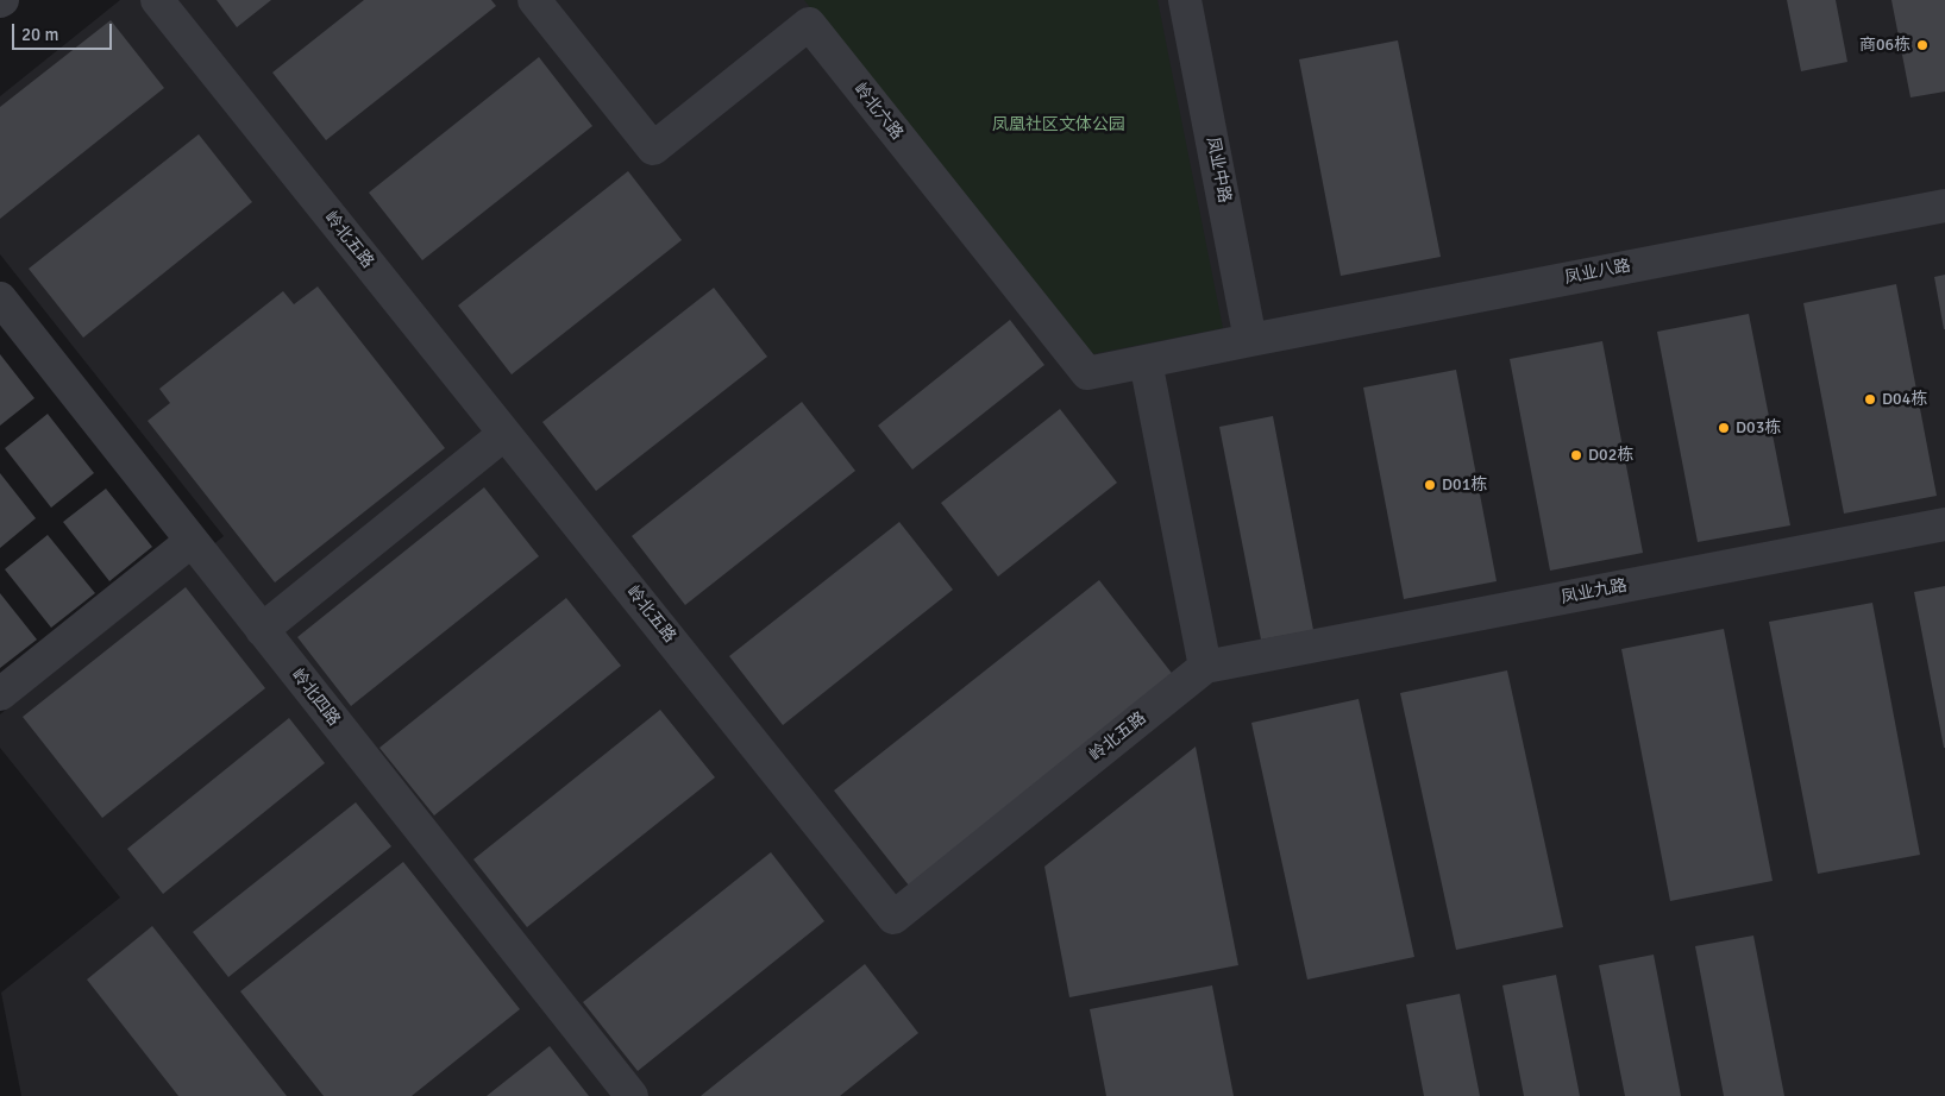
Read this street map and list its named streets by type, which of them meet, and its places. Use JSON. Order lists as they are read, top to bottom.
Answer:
{
  "streets": {
    "lane": [
      "岭北六路",
      "凤业中路",
      "岭北五路",
      "凤业八路",
      "凤业九路",
      "岭北四路"
    ]
  },
  "crossings": [
    ["岭北六路", "凤业中路"],
    ["岭北六路", "凤业八路"],
    ["凤业中路", "凤业八路"],
    ["岭北五路", "凤业九路"]
  ],
  "parks": ["凤凰社区文体公园"],
  "places": [
    "商06栋",
    "D04栋",
    "D03栋",
    "D02栋",
    "D01栋"
  ],
  "scale_bar": "20 m"
}
